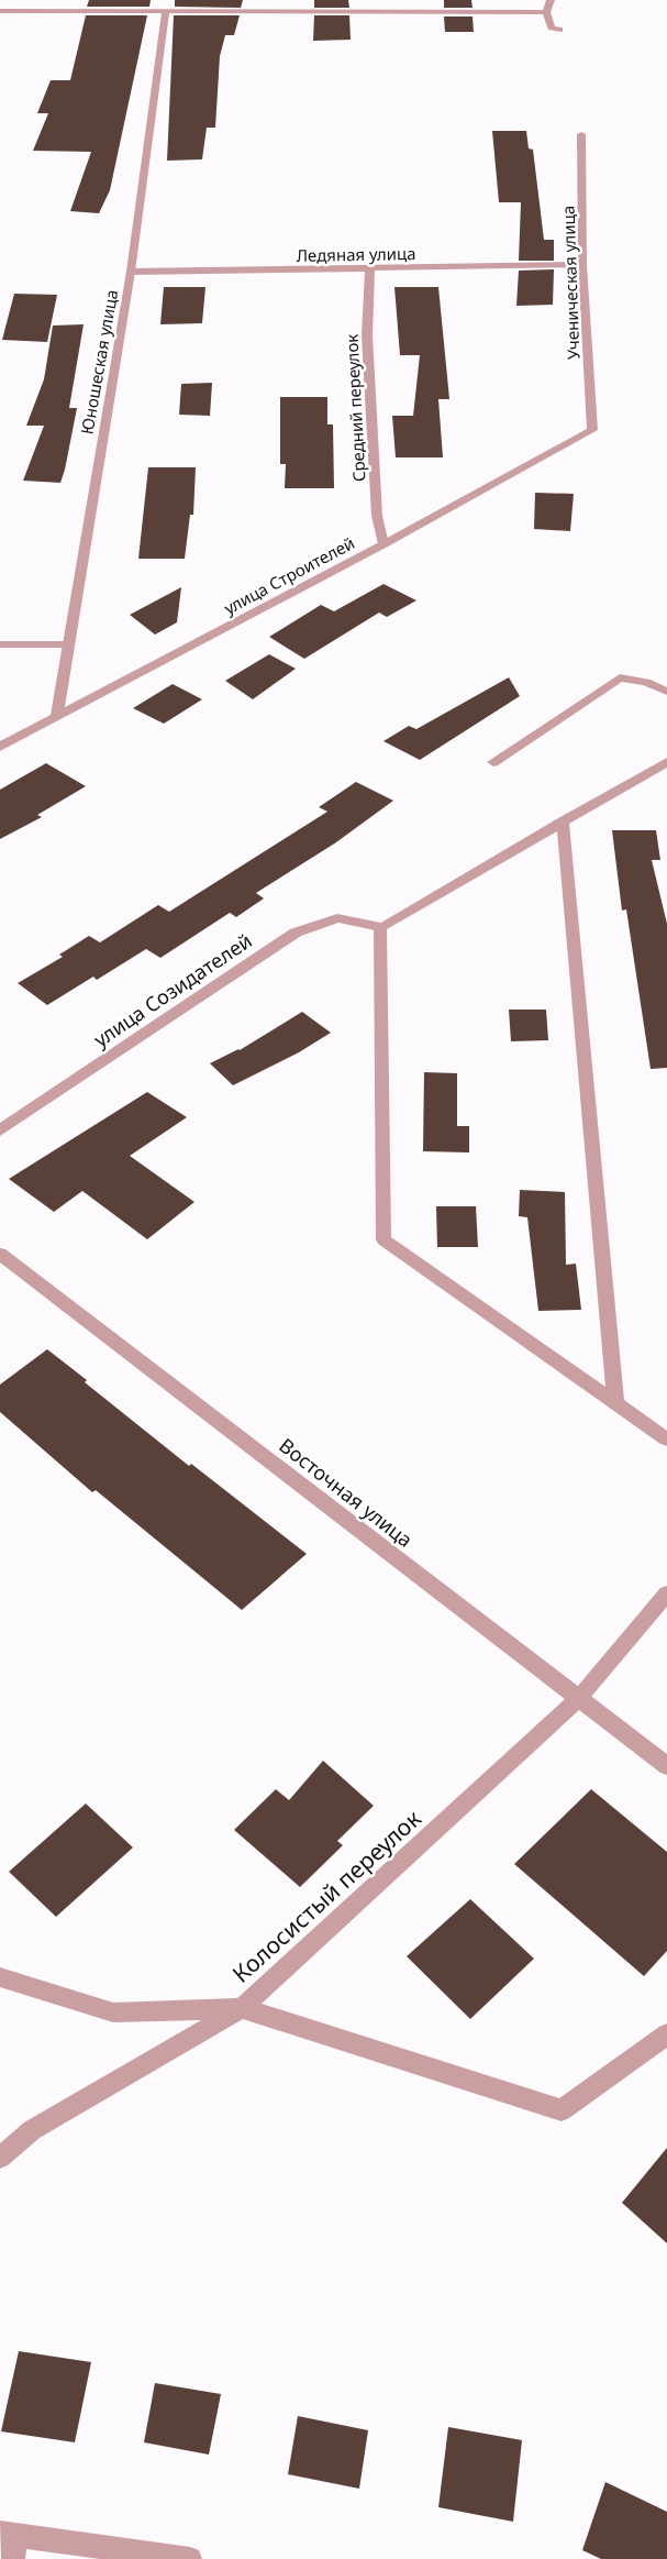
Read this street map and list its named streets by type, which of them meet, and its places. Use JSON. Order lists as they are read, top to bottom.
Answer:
{
  "streets": {
    "street": [
      "Ледяная улица",
      "Ученическая улица",
      "Юношеская улица",
      "Средний переулок",
      "улица Строителей",
      "улица Созидателей",
      "Восточная улица",
      "Колосистый переулок"
    ]
  },
  "crossings": [
    ["Ледяная улица", "Ученическая улица"],
    ["Ледяная улица", "Юношеская улица"],
    ["Ледяная улица", "Средний переулок"],
    ["Ученическая улица", "улица Строителей"],
    ["Юношеская улица", "улица Строителей"],
    ["Средний переулок", "улица Строителей"],
    ["Восточная улица", "Колосистый переулок"]
  ]
}
